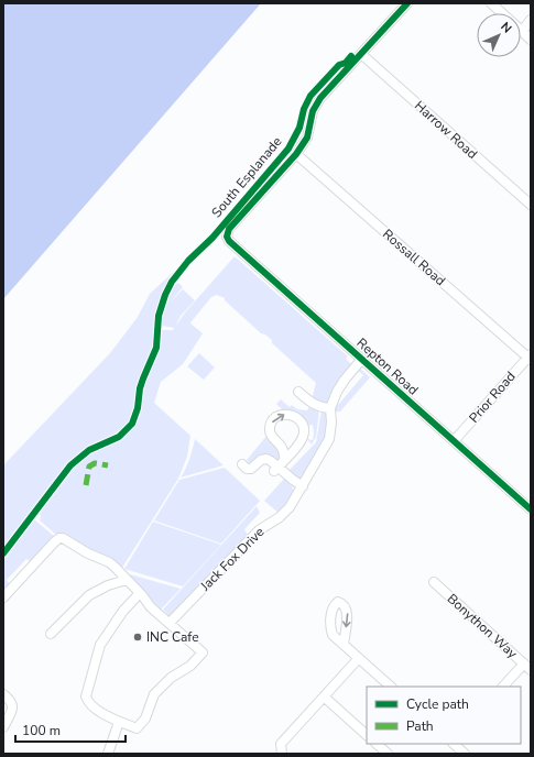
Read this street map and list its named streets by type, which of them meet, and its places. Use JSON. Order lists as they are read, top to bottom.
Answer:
{
  "streets": {
    "street": [
      "Harrow Road",
      "Rossall Road",
      "Repton Road",
      "Prior Road",
      "Jack Fox Drive",
      "Bonython Way"
    ],
    "cycle path": ["South Esplanade"]
  },
  "crossings": [
    ["Rossall Road", "Repton Road"],
    ["Rossall Road", "Prior Road"],
    ["Repton Road", "Prior Road"],
    ["Repton Road", "Jack Fox Drive"]
  ],
  "places": ["INC Cafe"],
  "legend": ["Cycle path", "Path"],
  "scale_bar": "100 m",
  "north": "top right"
}
